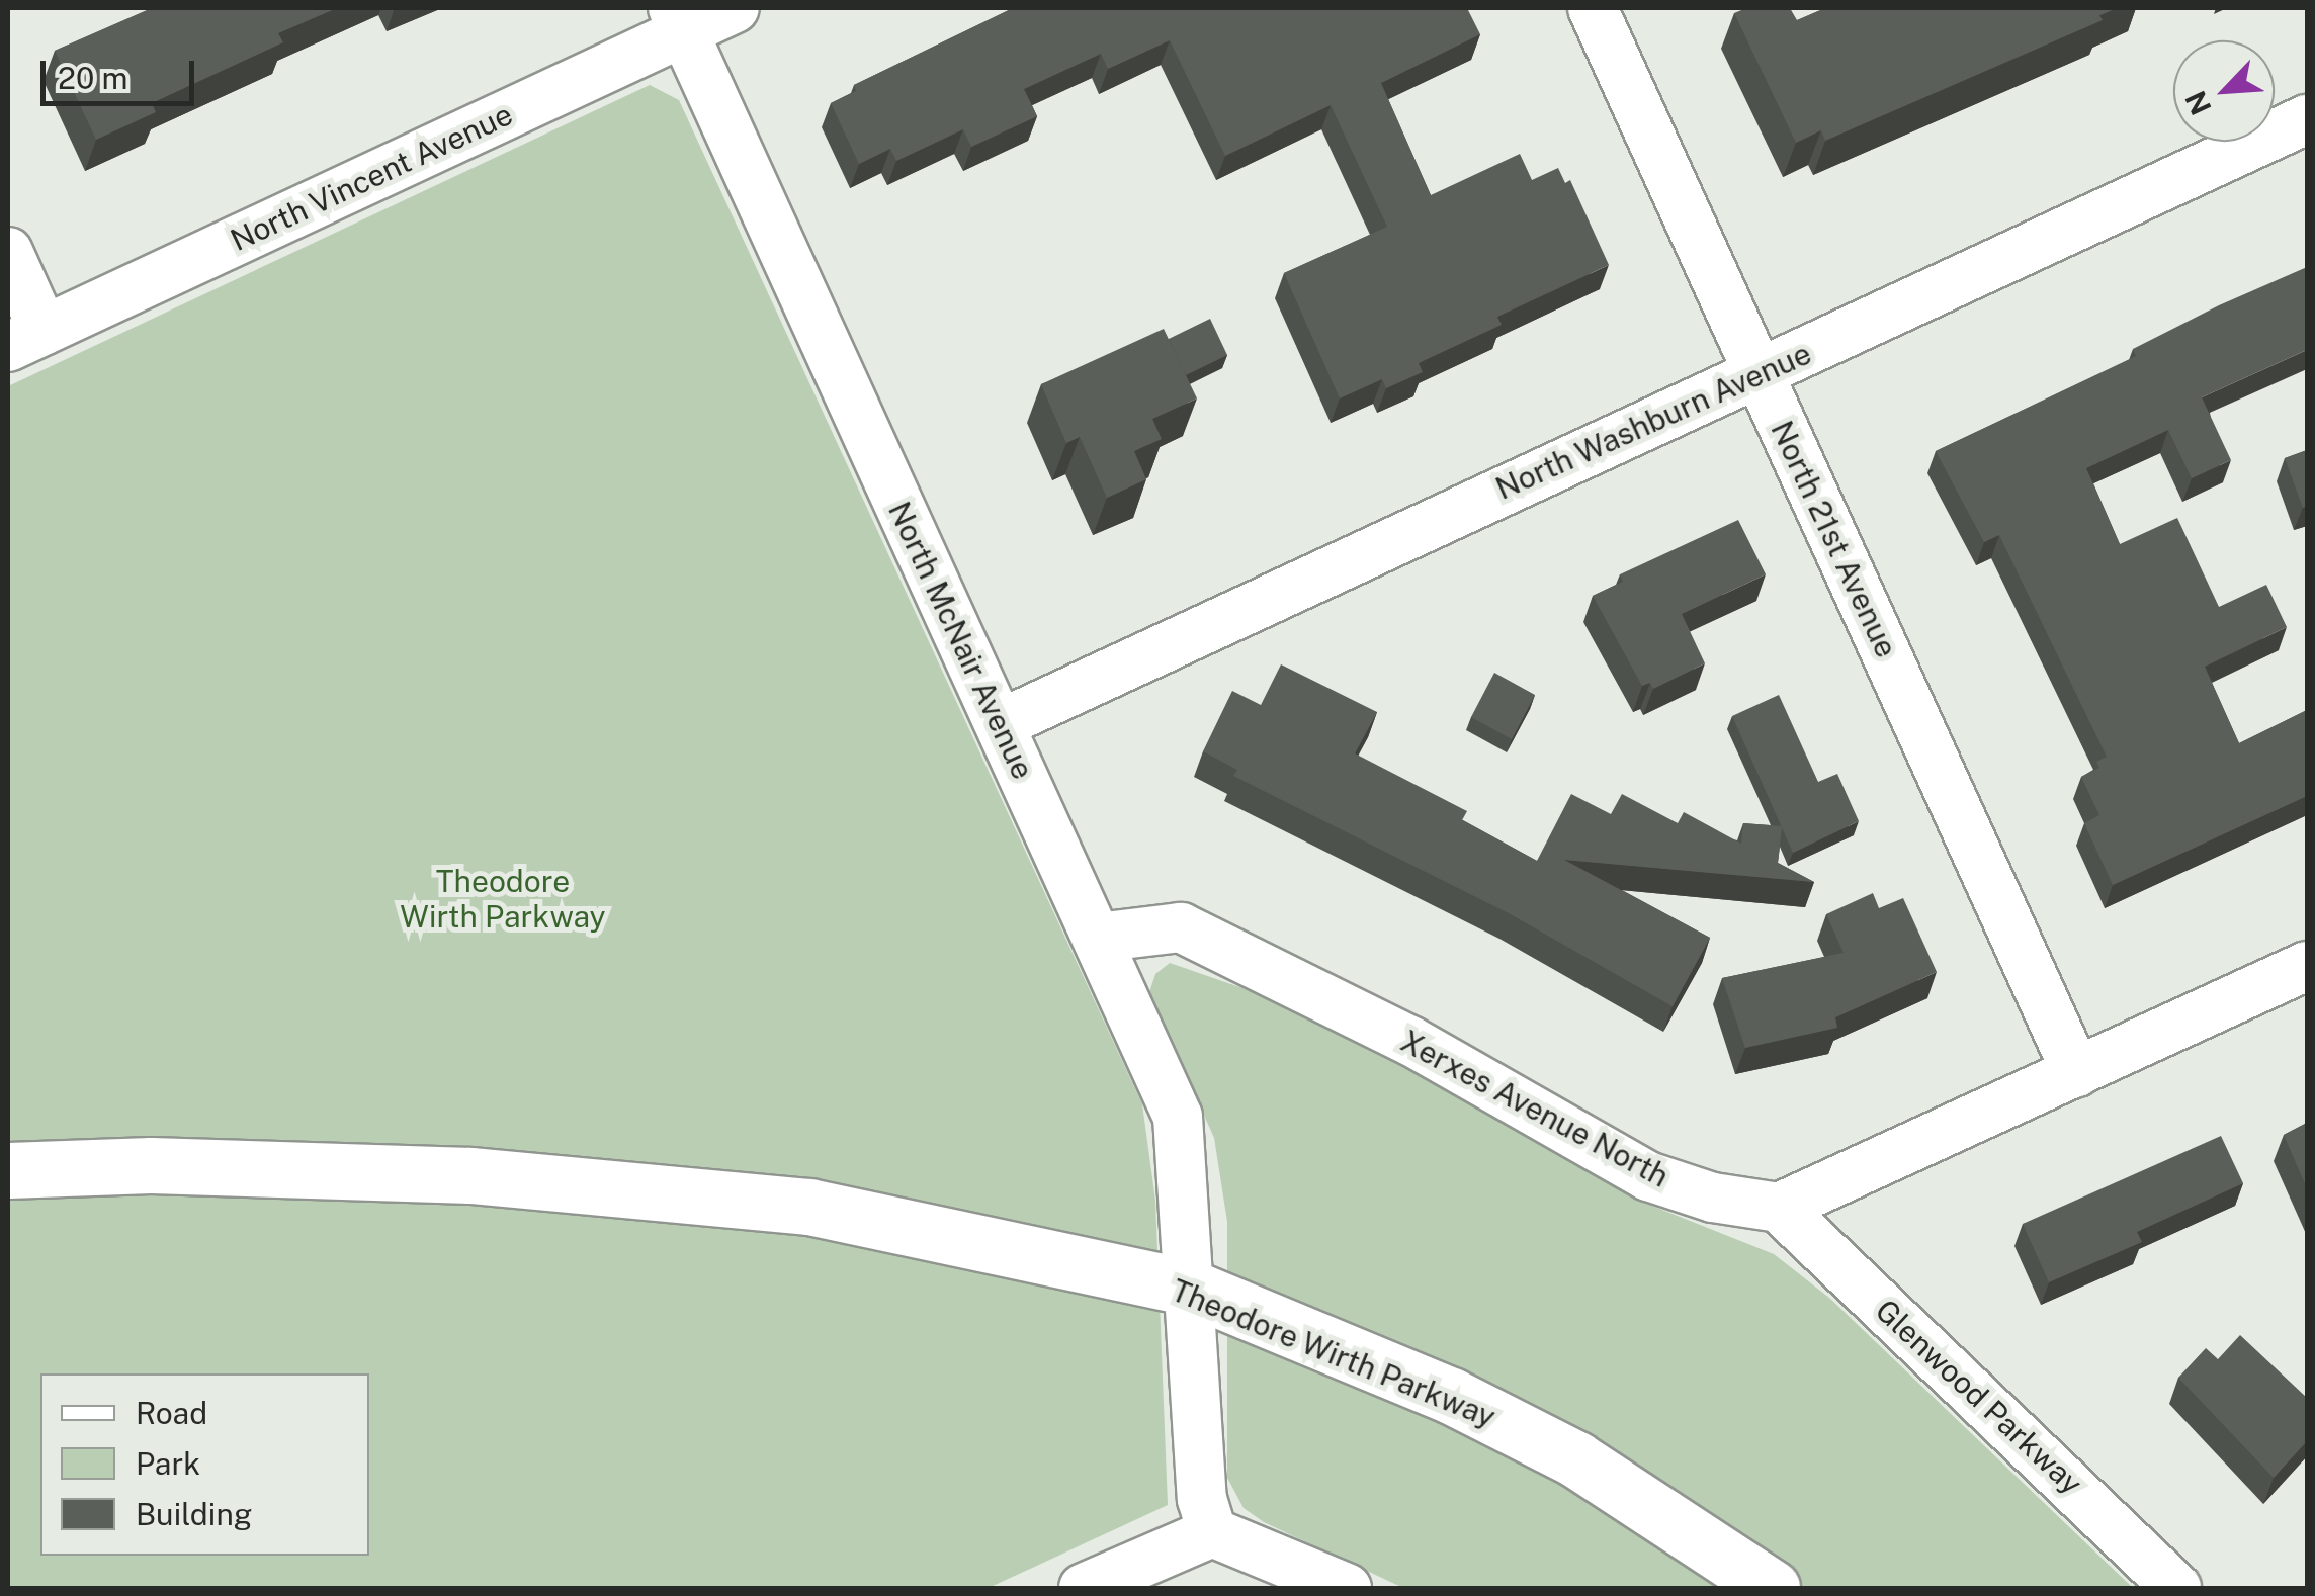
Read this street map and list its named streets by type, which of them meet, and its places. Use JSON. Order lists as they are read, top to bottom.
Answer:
{
  "streets": {
    "street": [
      "North Vincent Avenue",
      "North Washburn Avenue",
      "North 21st Avenue",
      "North McNair Avenue",
      "Xerxes Avenue North",
      "Theodore Wirth Parkway",
      "Glenwood Parkway"
    ]
  },
  "crossings": [
    ["North Vincent Avenue", "North McNair Avenue"],
    ["North Washburn Avenue", "North 21st Avenue"],
    ["North Washburn Avenue", "North McNair Avenue"],
    ["North McNair Avenue", "Xerxes Avenue North"],
    ["North McNair Avenue", "Theodore Wirth Parkway"],
    ["Xerxes Avenue North", "Glenwood Parkway"]
  ],
  "parks": ["Theodore Wirth Parkway"],
  "legend": ["Road", "Park", "Building"],
  "scale_bar": "20 m",
  "north": "bottom left"
}
